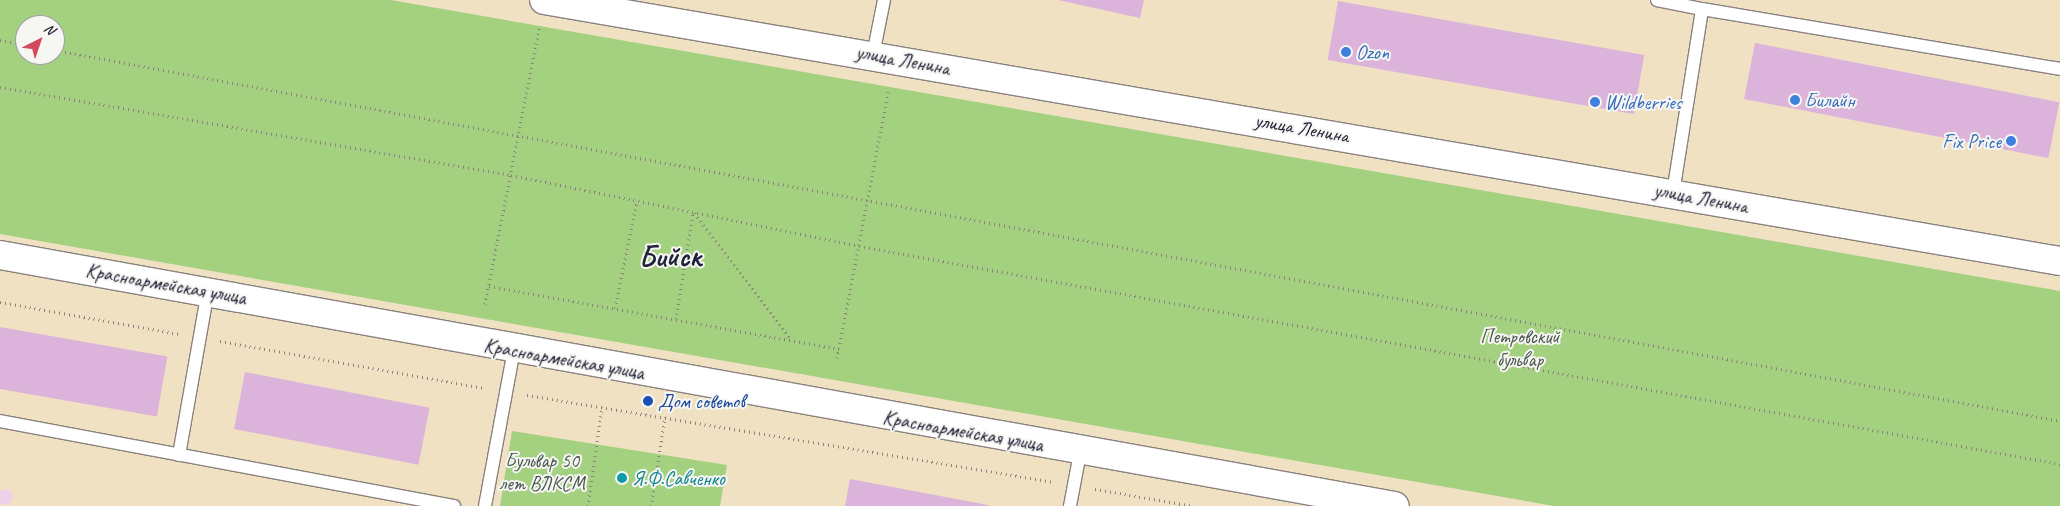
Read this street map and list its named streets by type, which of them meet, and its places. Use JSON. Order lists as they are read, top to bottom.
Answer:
{
  "streets": {
    "main road": ["улица Ленина", "Красноармейская улица"]
  },
  "districts": ["Бийск"],
  "parks": ["Петровский бульвар", "Бульвар 50 лет ВЛКСМ"],
  "places": [
    "Ozon",
    "Билайн",
    "Wildberries",
    "Fix Price",
    "Дом советов",
    "Я.Ф.Савченко"
  ],
  "north": "top right"
}
